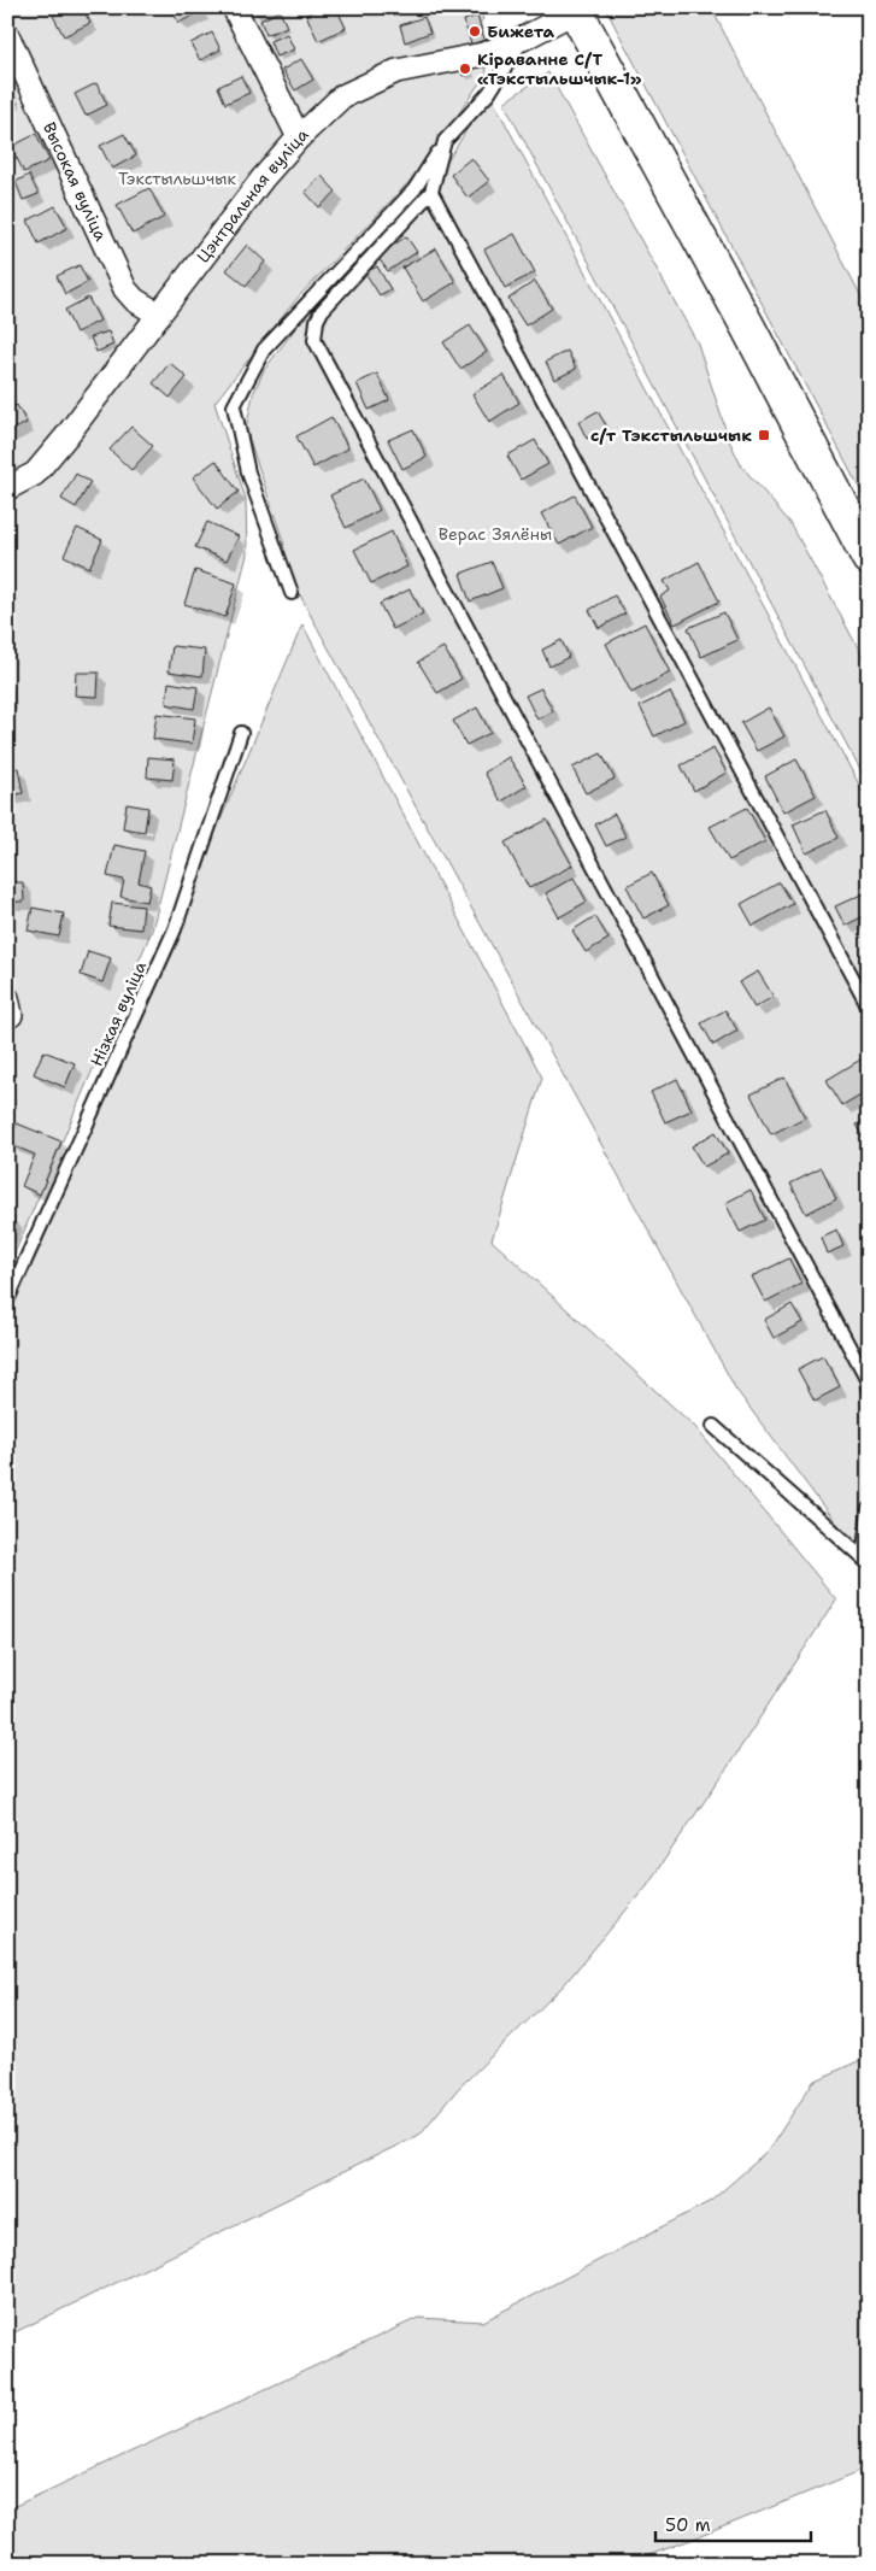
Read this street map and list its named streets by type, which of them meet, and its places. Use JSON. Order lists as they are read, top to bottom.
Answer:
{
  "streets": {
    "street": ["Высокая вуліца", "Цэнтральная вуліца"],
    "lane": ["Нізкая вуліца"]
  },
  "crossings": [
    ["Высокая вуліца", "Цэнтральная вуліца"]
  ],
  "parks": ["Тэкстыльшчык", "Верас Зялёны"],
  "places": {
    "other": ["Бижета", "Кіраванне С/Т «Тэкстыльшчык-1»"],
    "transit": ["с/т Тэкстыльшчык"]
  },
  "scale_bar": "50 m"
}
